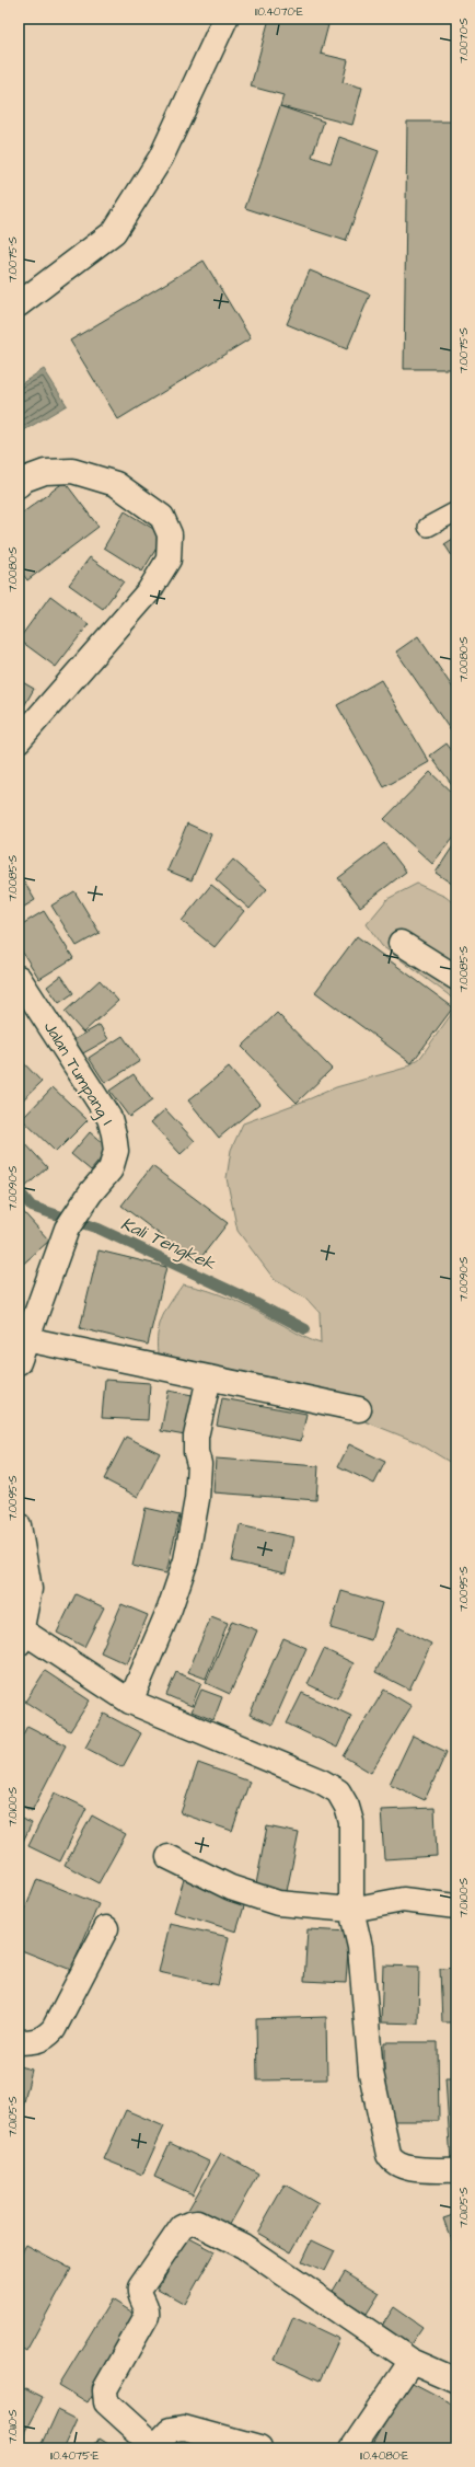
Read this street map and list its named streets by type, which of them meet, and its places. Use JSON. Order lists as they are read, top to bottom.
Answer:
{
  "streets": {
    "street": ["Jalan Tumpang I"]
  },
  "water": ["Kali Tengkek"],
  "coordinates": [
    "110.4070°E",
    "7.0070°S",
    "7.0075°S",
    "7.0080°S",
    "7.0085°S",
    "7.0090°S",
    "7.0095°S",
    "7.0100°S",
    "7.0105°S",
    "7.0110°S",
    "110.4075°E",
    "110.4080°E"
  ]
}
